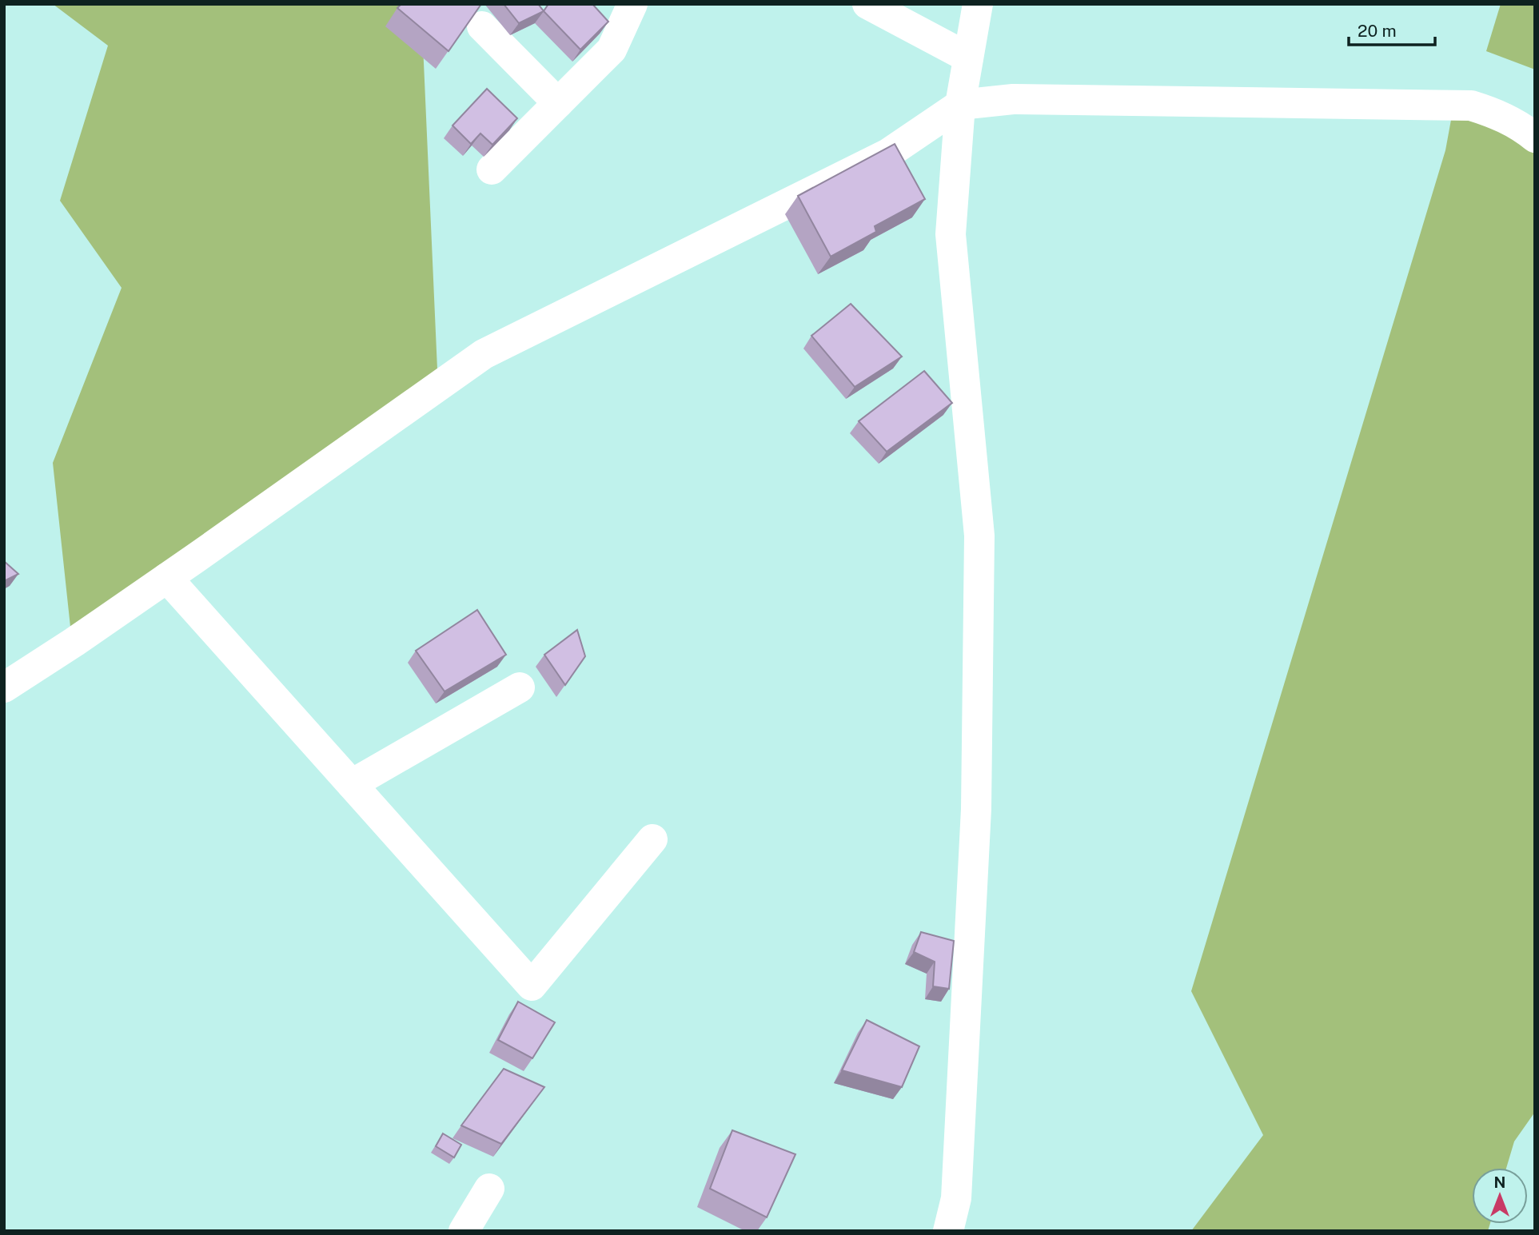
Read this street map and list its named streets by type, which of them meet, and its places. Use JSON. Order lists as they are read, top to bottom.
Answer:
{
  "scale_bar": "20 m",
  "north": "top"
}
